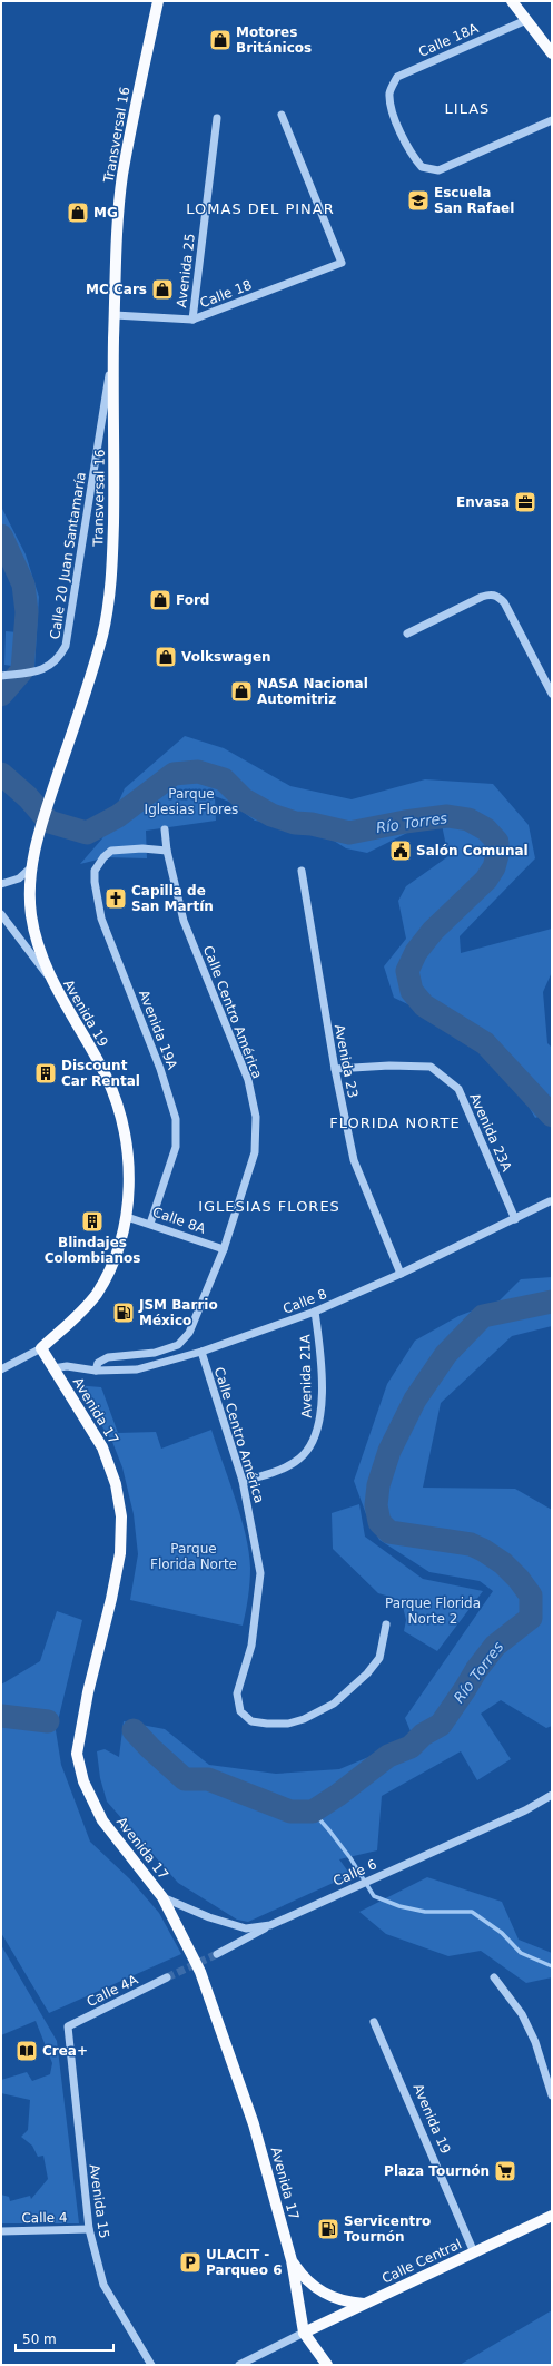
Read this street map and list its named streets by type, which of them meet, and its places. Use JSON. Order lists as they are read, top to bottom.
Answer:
{
  "streets": {
    "main road": [
      "Transversal 16",
      "Avenida 19",
      "Avenida 17",
      "Calle Central"
    ],
    "street": [
      "Calle 18A",
      "Avenida 25",
      "Calle 18",
      "Calle 20 Juan Santamaría",
      "Calle Centro América",
      "Avenida 19A",
      "Avenida 23",
      "Avenida 23A",
      "Calle 8A",
      "Calle 8",
      "Avenida 21A",
      "Calle 6",
      "Calle 4A",
      "Avenida 15",
      "Calle 4"
    ]
  },
  "crossings": [
    ["Transversal 16", "Calle 18"],
    ["Transversal 16", "Calle 20 Juan Santamaría"],
    ["Transversal 16", "Avenida 19"],
    ["Avenida 25", "Calle 18"],
    ["Calle Centro América", "Avenida 19A"],
    ["Calle Centro América", "Calle 8A"],
    ["Calle Centro América", "Calle 8"],
    ["Calle Centro América", "Avenida 21A"],
    ["Avenida 19", "Calle 8A"],
    ["Avenida 19", "Avenida 17"],
    ["Avenida 19", "Calle Central"],
    ["Avenida 19A", "Calle 8A"],
    ["Avenida 23", "Avenida 23A"],
    ["Avenida 23", "Calle 8"],
    ["Avenida 23A", "Calle 8"],
    ["Calle 8", "Avenida 21A"],
    ["Calle 8", "Avenida 17"],
    ["Avenida 17", "Calle 6"],
    ["Avenida 17", "Calle Central"],
    ["Calle 4A", "Avenida 15"],
    ["Avenida 15", "Calle 4"]
  ],
  "districts": [
    "LILAS",
    "LOMAS DEL PINAR",
    "FLORIDA NORTE",
    "IGLESIAS FLORES"
  ],
  "water": ["Río Torres"],
  "parks": ["Parque Iglesias Flores", "Parque Florida Norte", "Parque Florida Norte 2"],
  "places": {
    "shop": [
      "Motores Británicos",
      "MG",
      "MC Cars",
      "Ford",
      "Volkswagen",
      "NASA Nacional Automitriz"
    ],
    "school or university": ["Escuela San Rafael"],
    "office": ["Envasa"],
    "public building": ["Salón Comunal"],
    "church": ["Capilla de San Martín"],
    "building": ["Discount Car Rental", "Blindajes Colombianos"],
    "fuel station": ["JSM Barrio México", "Servicentro Tournón"],
    "library": ["Crea+"],
    "supermarket": ["Plaza Tournón"],
    "parking": ["ULACIT - Parqueo 6"]
  },
  "scale_bar": "50 m"
}
